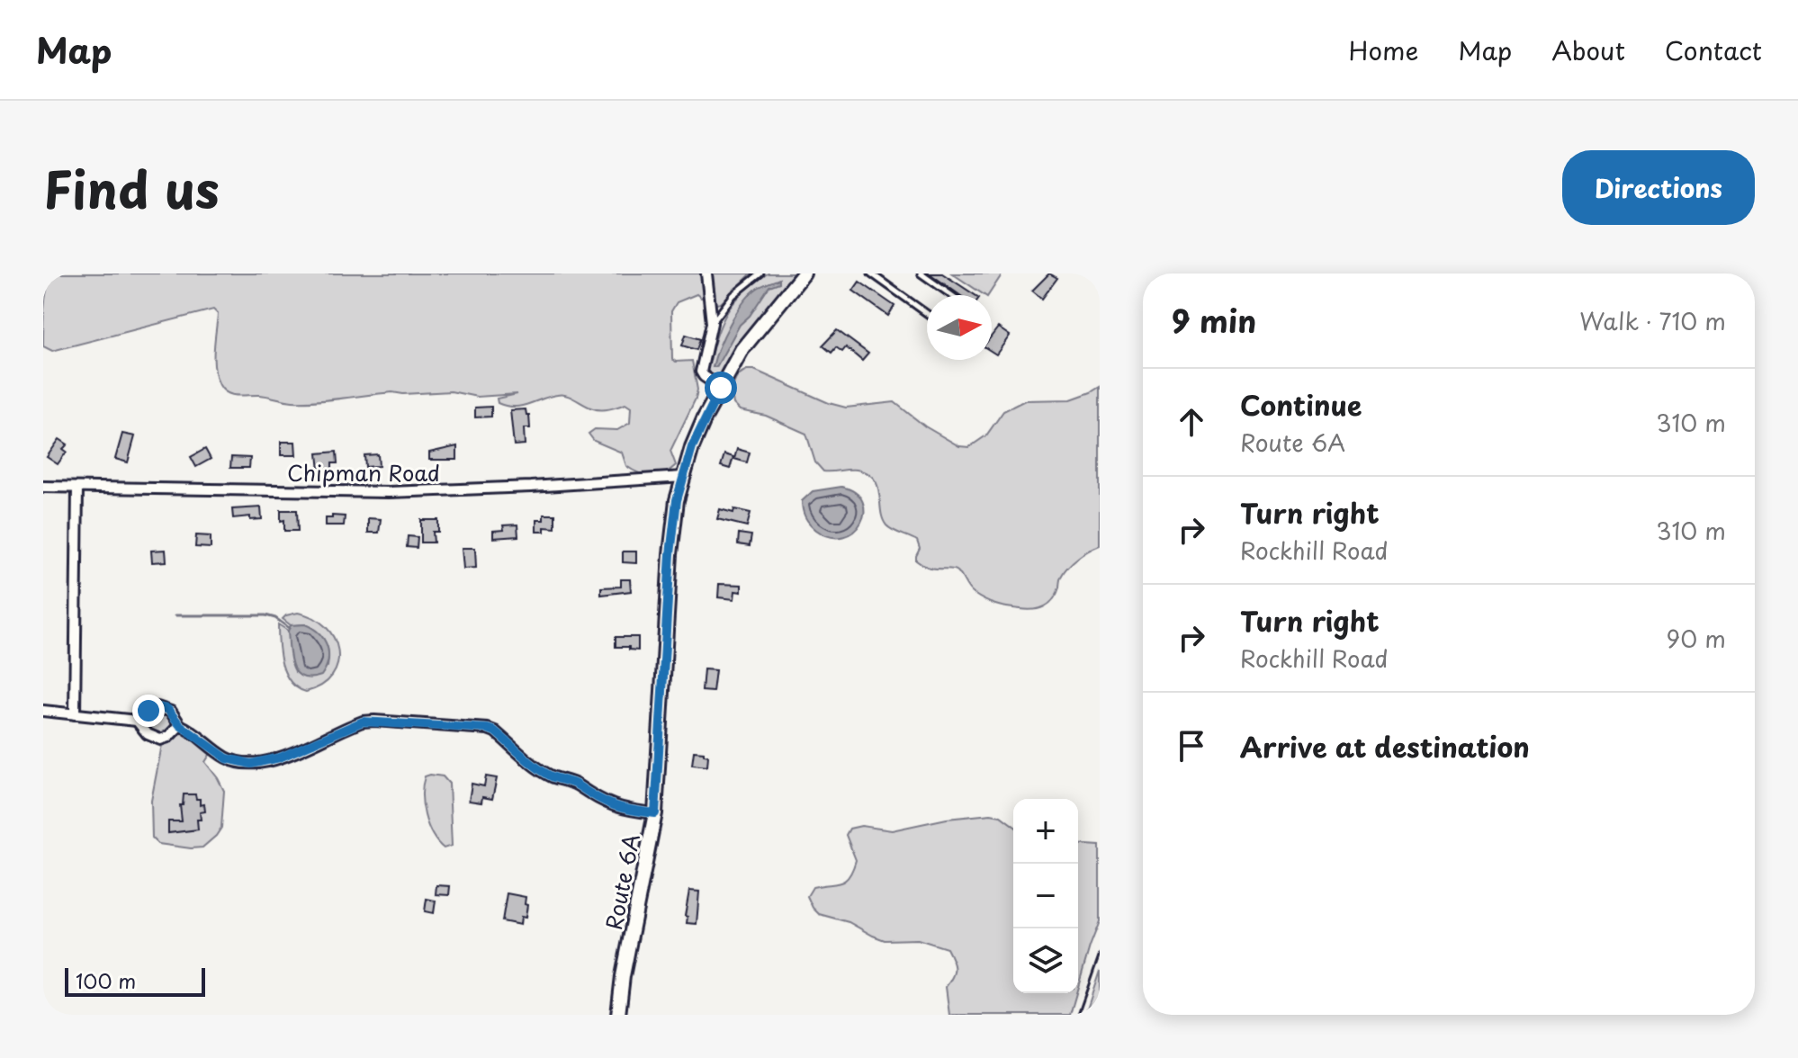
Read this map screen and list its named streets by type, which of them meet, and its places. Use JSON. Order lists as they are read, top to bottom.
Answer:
{
  "streets": {
    "main road": ["Route 6A"],
    "street": ["Chipman Road"]
  },
  "crossings": [
    ["Chipman Road", "Route 6A"]
  ],
  "scale_bar": "100 m",
  "north": "right",
  "page": {
    "header": "Map",
    "nav": [
      "Home",
      "Map",
      "About",
      "Contact"
    ],
    "title": "Find us",
    "buttons": "Directions",
    "heading": ["9 min", "Walk · 710 m"],
    "list": [
      ["Continue", "Route 6A", "310 m"],
      ["Turn right", "Rockhill Road", "310 m"],
      ["Turn right", "Rockhill Road", "90 m"],
      "Arrive at destination"
    ],
    "map_buttons": ["+", "−"],
    "scale": "100 m"
  }
}
